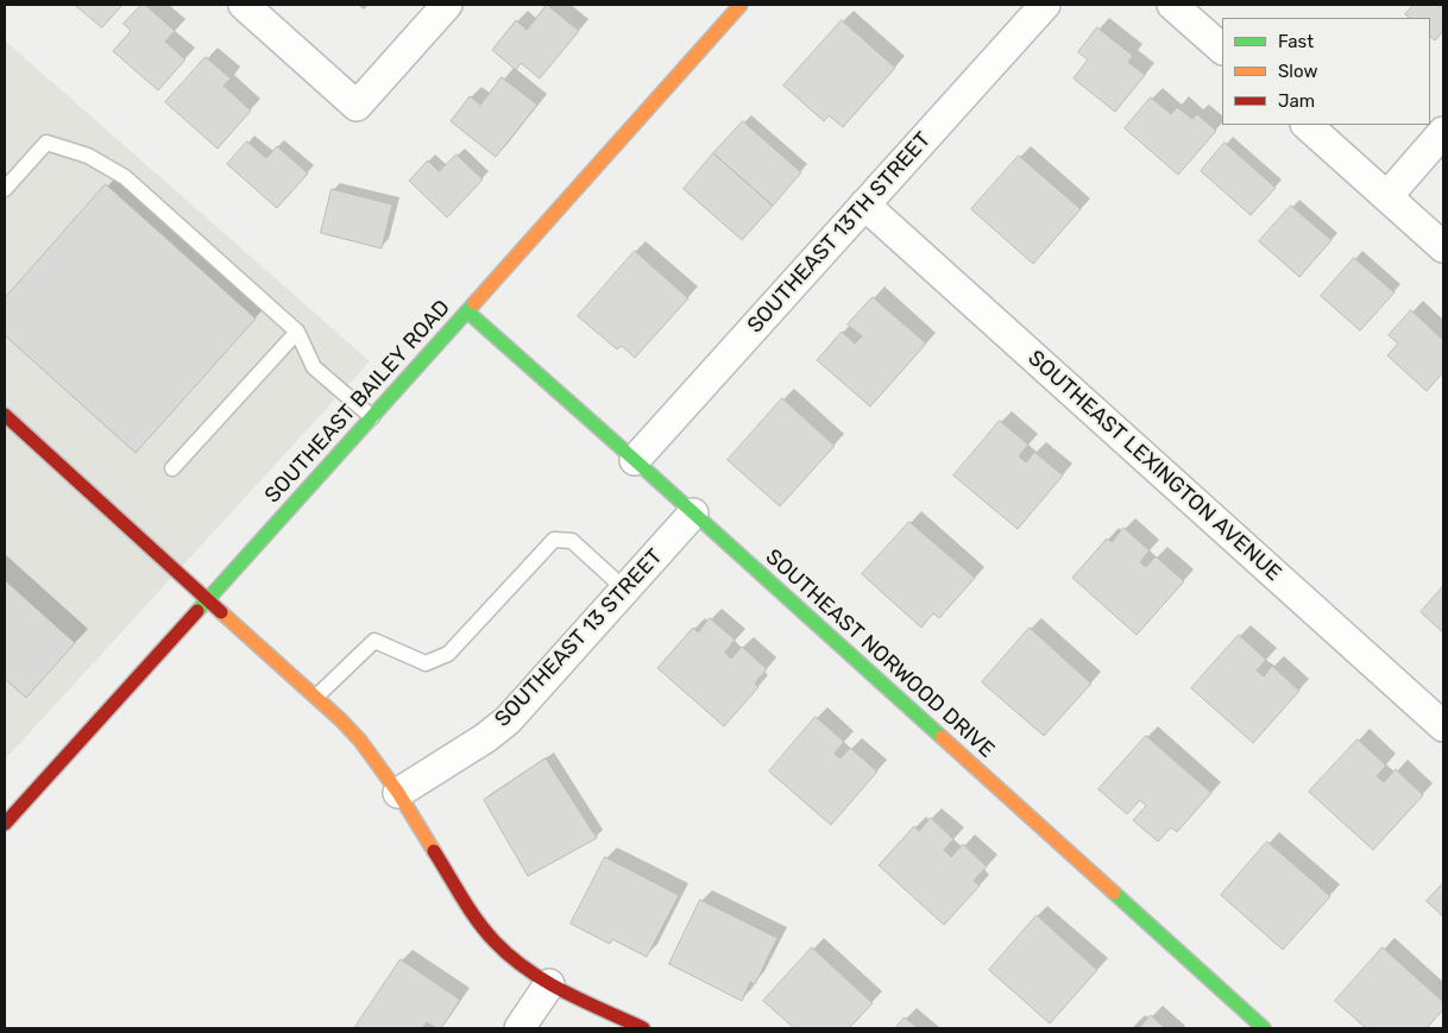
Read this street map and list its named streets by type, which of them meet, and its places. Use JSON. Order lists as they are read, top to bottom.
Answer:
{
  "streets": {
    "street": [
      "SOUTHEAST 13TH STREET",
      "SOUTHEAST BAILEY ROAD",
      "SOUTHEAST LEXINGTON AVENUE",
      "SOUTHEAST 13 STREET",
      "SOUTHEAST NORWOOD DRIVE"
    ]
  },
  "crossings": [
    ["SOUTHEAST 13TH STREET", "SOUTHEAST LEXINGTON AVENUE"],
    ["SOUTHEAST 13TH STREET", "SOUTHEAST NORWOOD DRIVE"],
    ["SOUTHEAST BAILEY ROAD", "SOUTHEAST NORWOOD DRIVE"],
    ["SOUTHEAST 13 STREET", "SOUTHEAST NORWOOD DRIVE"]
  ],
  "legend": ["Fast", "Slow", "Jam"]
}
